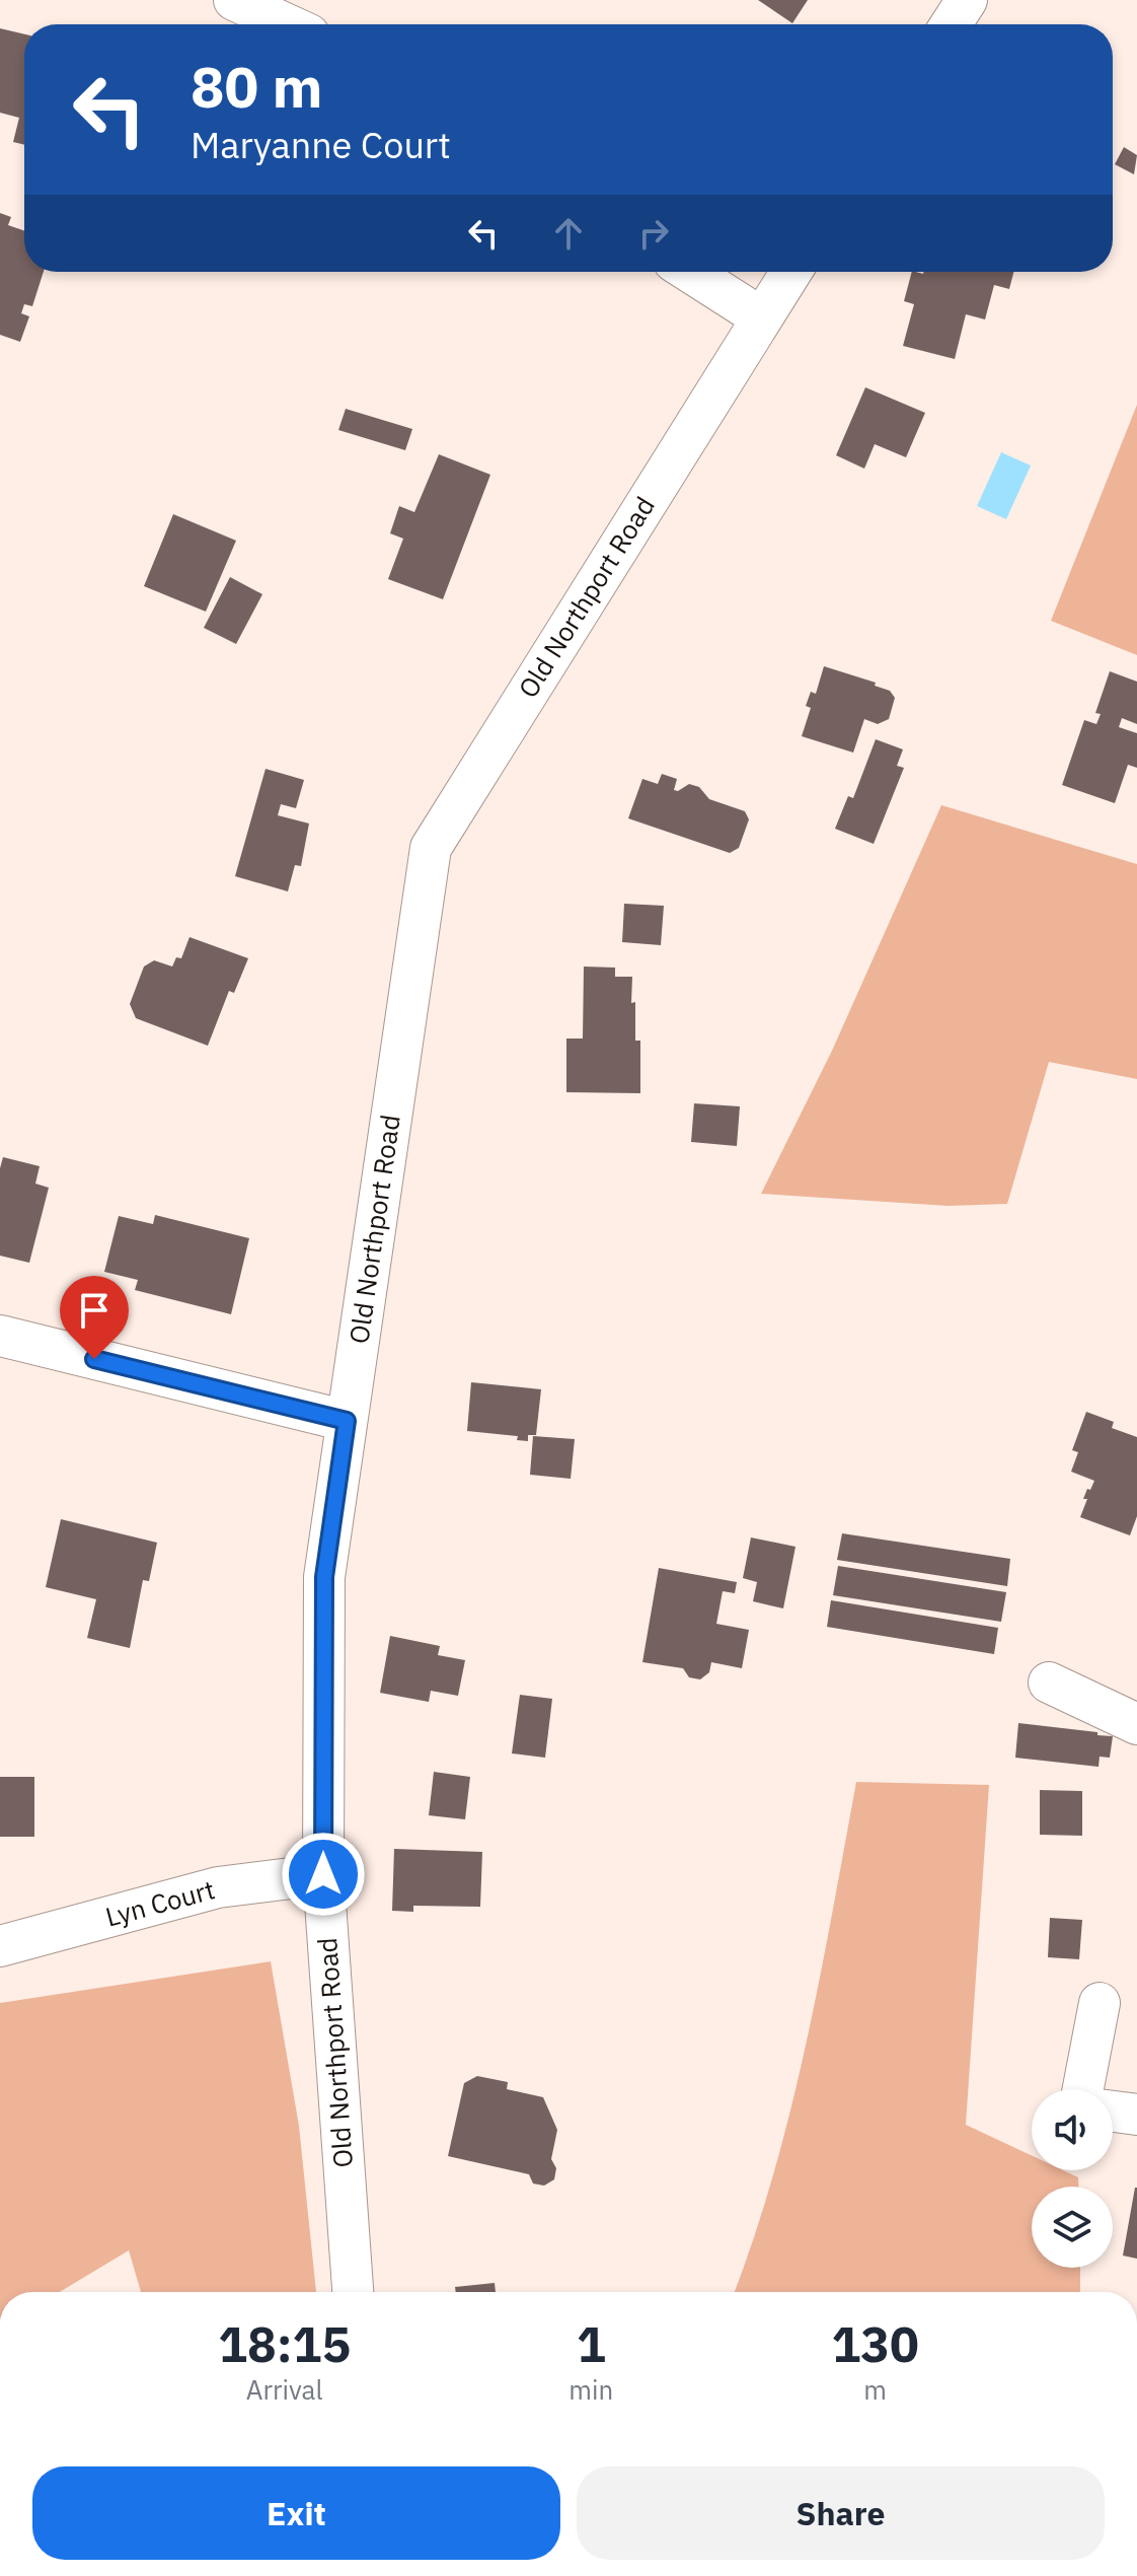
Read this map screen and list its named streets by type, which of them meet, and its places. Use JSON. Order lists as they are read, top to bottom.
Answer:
{
  "streets": {
    "street": ["Old Northport Road", "Lyn Court"]
  },
  "crossings": [
    ["Old Northport Road", "Lyn Court"]
  ],
  "page": {
    "turn": ["80 m", "Maryanne Court"],
    "eta": [
      "18:15",
      "Arrival",
      "1",
      "min",
      "130",
      "m"
    ],
    "buttons": ["Exit", "Share"]
  }
}
